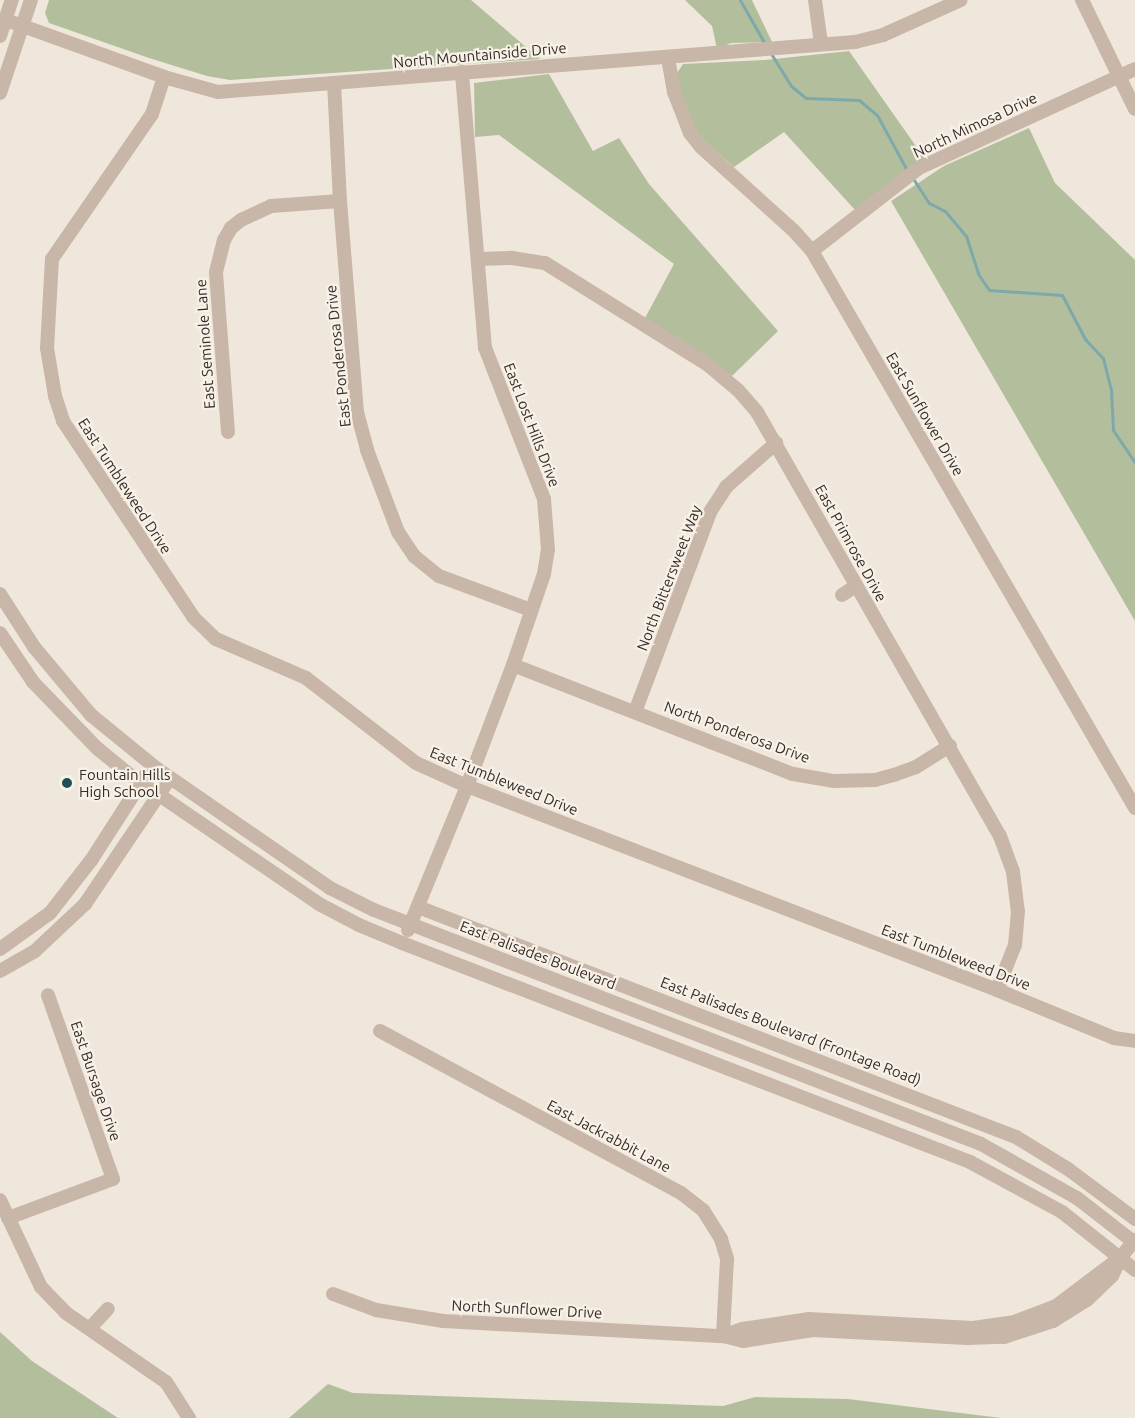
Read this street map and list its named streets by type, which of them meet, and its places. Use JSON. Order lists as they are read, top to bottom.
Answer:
{
  "streets": {
    "street": [
      "North Mountainside Drive",
      "North Mimosa Drive",
      "East Seminole Lane",
      "East Ponderosa Drive",
      "East Sunflower Drive",
      "East Lost Hills Drive",
      "East Tumbleweed Drive",
      "East Primrose Drive",
      "North Bittersweet Way",
      "North Ponderosa Drive",
      "East Palisades Boulevard",
      "East Palisades Boulevard (Frontage Road)",
      "East Bursage Drive",
      "East Jackrabbit Lane",
      "North Sunflower Drive"
    ]
  },
  "crossings": [
    ["North Mountainside Drive", "East Ponderosa Drive"],
    ["North Mountainside Drive", "East Sunflower Drive"],
    ["North Mountainside Drive", "East Lost Hills Drive"],
    ["North Mountainside Drive", "East Tumbleweed Drive"],
    ["North Mimosa Drive", "East Sunflower Drive"],
    ["East Seminole Lane", "East Ponderosa Drive"],
    ["East Ponderosa Drive", "East Lost Hills Drive"],
    ["East Lost Hills Drive", "East Tumbleweed Drive"],
    ["East Lost Hills Drive", "East Primrose Drive"],
    ["East Lost Hills Drive", "North Ponderosa Drive"],
    ["East Lost Hills Drive", "East Palisades Boulevard"],
    ["East Lost Hills Drive", "East Palisades Boulevard (Frontage Road)"],
    ["East Tumbleweed Drive", "East Primrose Drive"],
    ["East Primrose Drive", "North Bittersweet Way"],
    ["East Primrose Drive", "North Ponderosa Drive"],
    ["North Bittersweet Way", "North Ponderosa Drive"],
    ["East Jackrabbit Lane", "North Sunflower Drive"]
  ],
  "places": ["Fountain Hills High School"]
}
